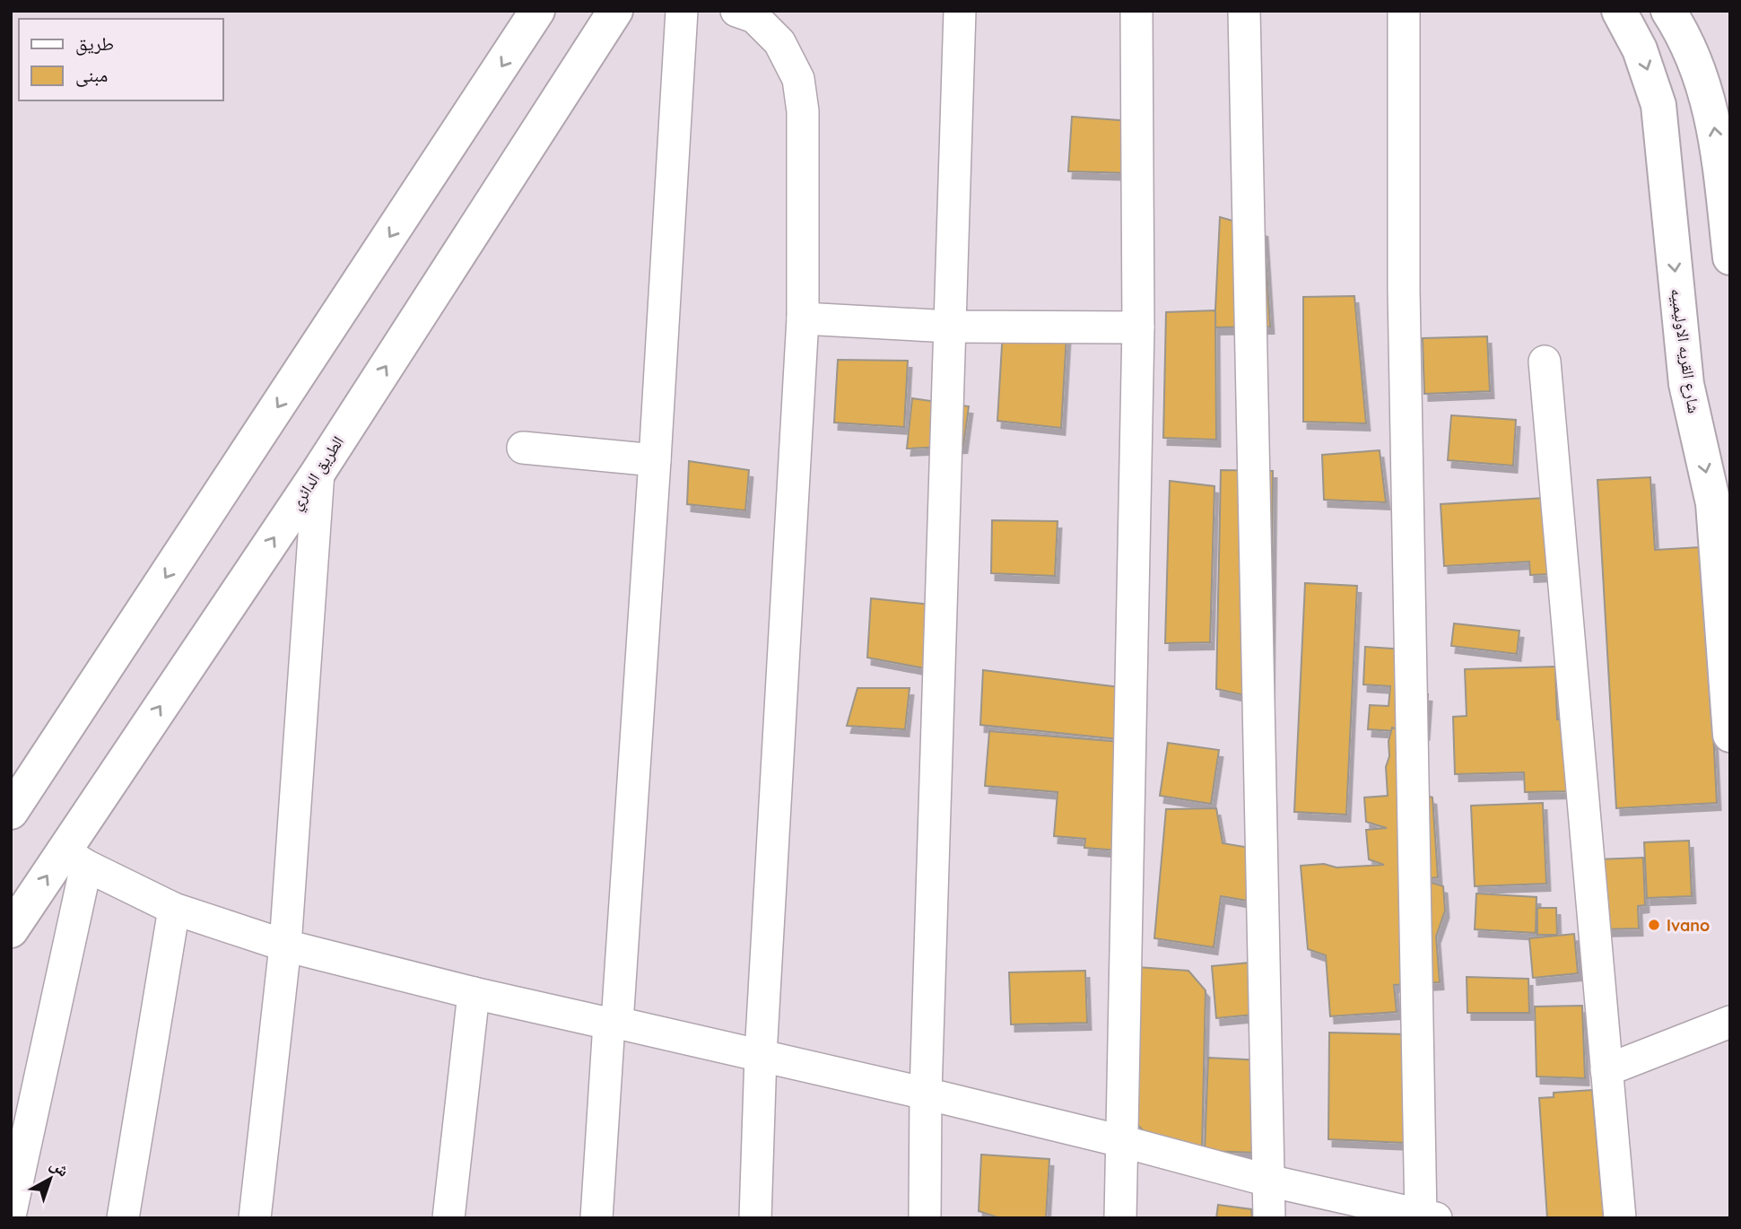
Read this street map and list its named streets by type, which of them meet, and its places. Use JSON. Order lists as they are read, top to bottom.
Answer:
{
  "streets": {
    "main road": ["شارع القريه الاوليمبيه", "الطريق الدائري"]
  },
  "places": ["Ivano"],
  "legend": ["طريق", "مبنى"],
  "north": "top right"
}
